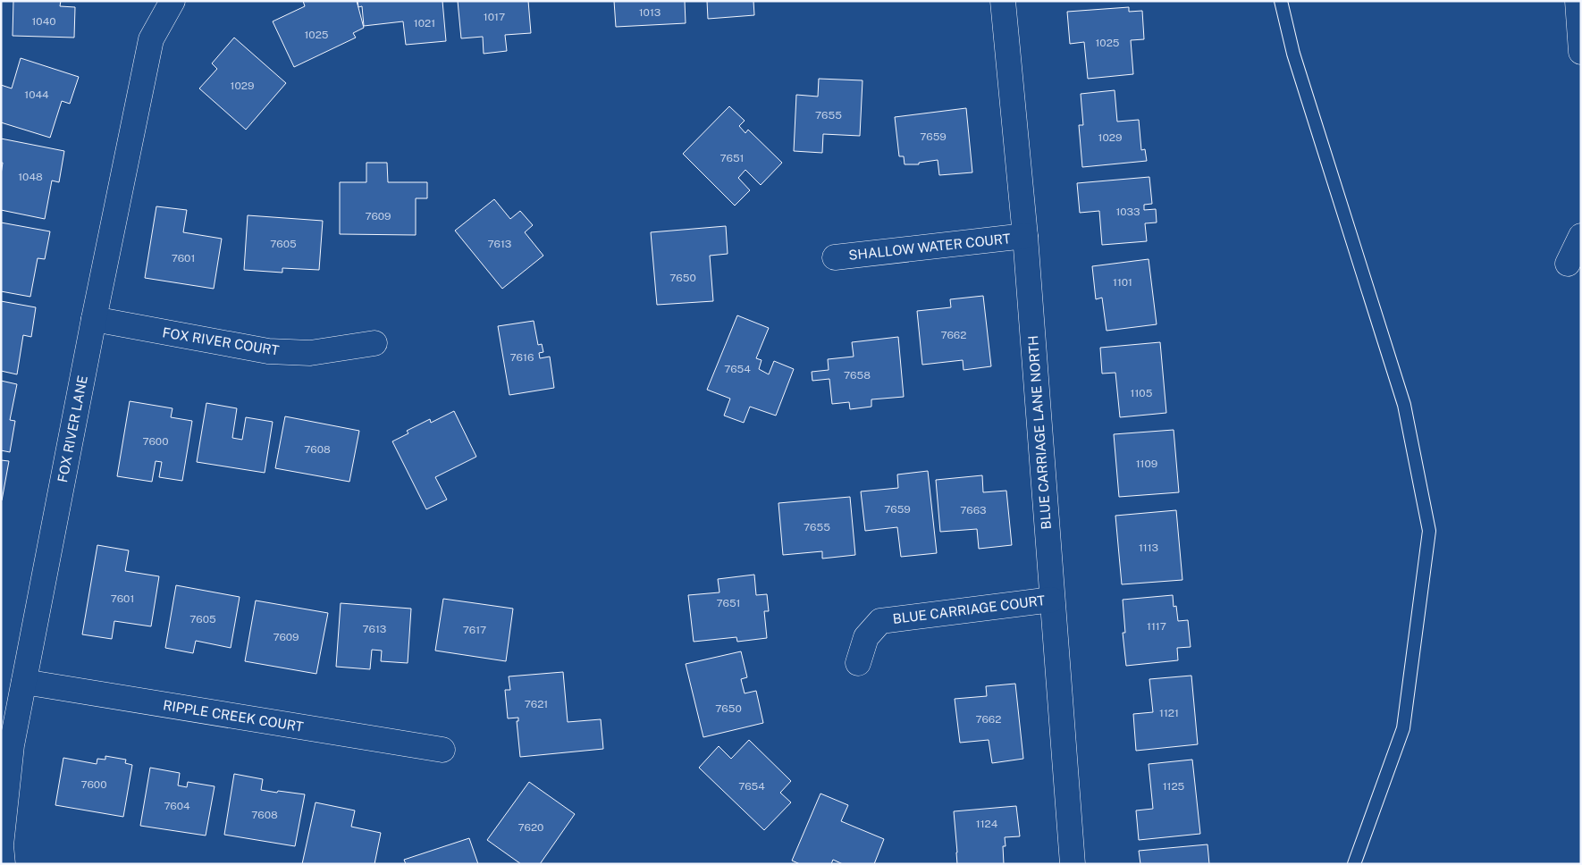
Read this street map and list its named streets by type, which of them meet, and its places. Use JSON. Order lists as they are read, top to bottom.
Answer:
{
  "streets": {
    "street": [
      "SHALLOW WATER COURT",
      "FOX RIVER COURT",
      "FOX RIVER LANE",
      "BLUE CARRIAGE LANE NORTH",
      "BLUE CARRIAGE COURT",
      "RIPPLE CREEK COURT"
    ]
  },
  "crossings": [
    ["SHALLOW WATER COURT", "BLUE CARRIAGE LANE NORTH"],
    ["FOX RIVER COURT", "FOX RIVER LANE"],
    ["FOX RIVER LANE", "RIPPLE CREEK COURT"],
    ["BLUE CARRIAGE LANE NORTH", "BLUE CARRIAGE COURT"]
  ],
  "house_numbers": [
    "1013",
    "1017",
    "1040",
    "1021",
    "1025",
    "1025",
    "1029",
    "1044",
    "7655",
    "7659",
    "1029",
    "7651",
    "1048",
    "1033",
    "7609",
    "7605",
    "7613",
    "7601",
    "7650",
    "1101",
    "7662",
    "7616",
    "7654",
    "7658",
    "1105",
    "7600",
    "7608",
    "1109",
    "7659",
    "7663",
    "7655",
    "1113",
    "7601",
    "7651",
    "7605",
    "1117",
    "7613",
    "7617",
    "7609",
    "7621",
    "7650",
    "1121",
    "7662",
    "7600",
    "7654",
    "1125",
    "7604",
    "7608",
    "1124",
    "7620"
  ]
}
